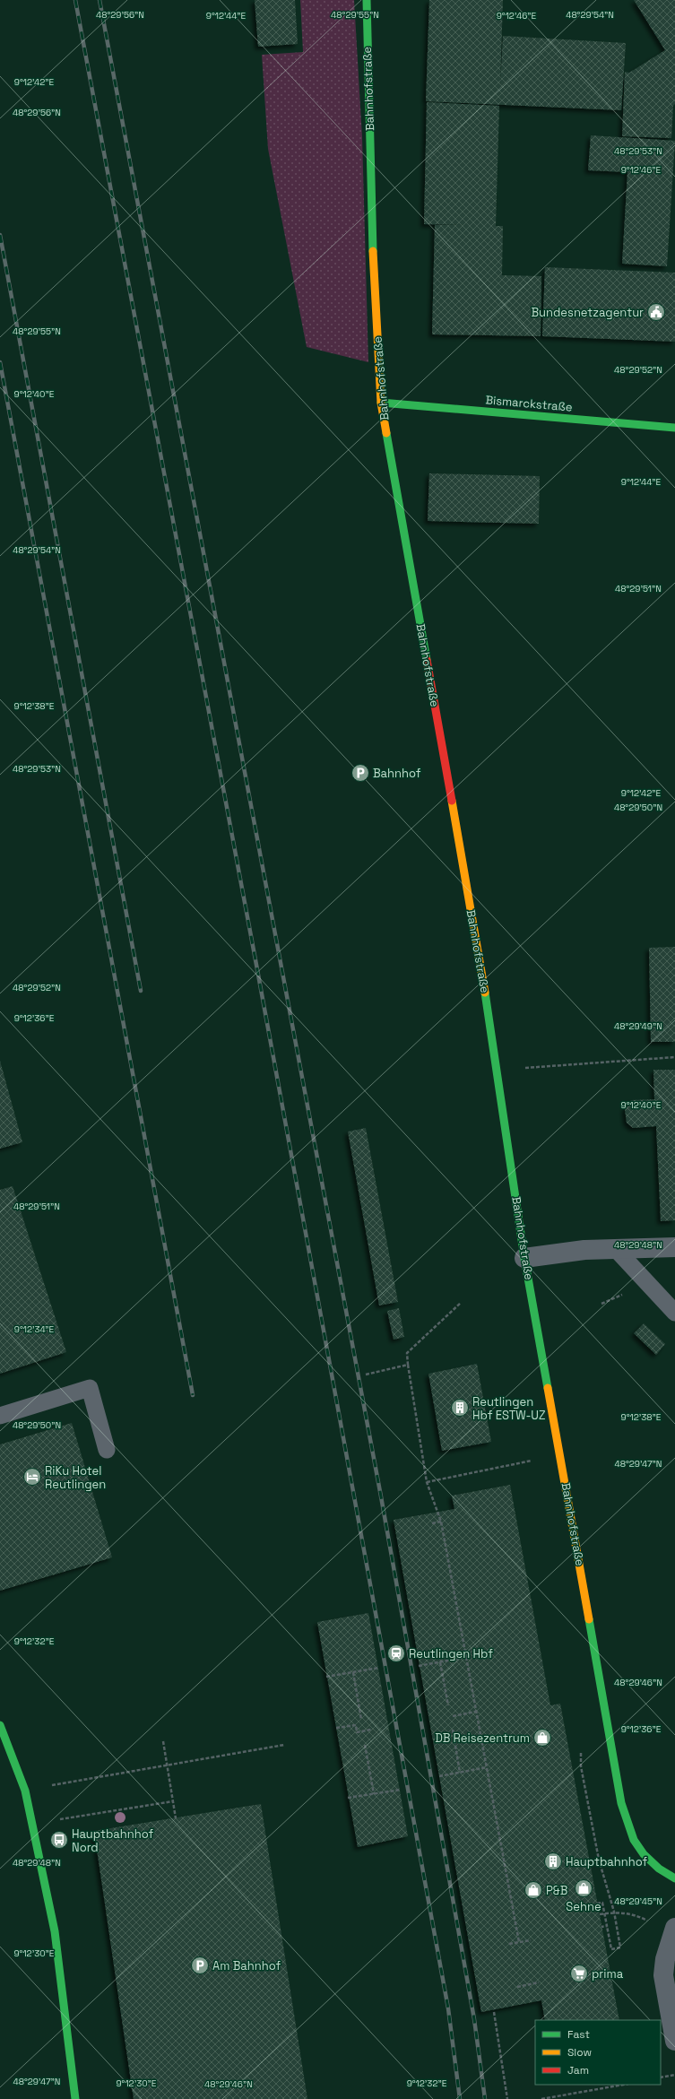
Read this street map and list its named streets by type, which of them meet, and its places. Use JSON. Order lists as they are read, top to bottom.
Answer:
{
  "streets": {
    "street": ["Bahnhofstraße", "Bismarckstraße"]
  },
  "crossings": [
    ["Bahnhofstraße", "Bismarckstraße"]
  ],
  "places": {
    "public building": ["Bundesnetzagentur"],
    "parking": ["Bahnhof", "Am Bahnhof"],
    "building": ["Reutlingen Hbf ESTW-UZ", "Hauptbahnhof"],
    "hotel": ["RiKu Hotel Reutlingen"],
    "station": ["Reutlingen Hbf"],
    "shop": ["DB Reisezentrum", "Sehne", "P&B"],
    "bus stop": ["Hauptbahnhof Nord"],
    "supermarket": ["prima"]
  },
  "legend": ["Fast", "Slow", "Jam"],
  "coordinates": [
    "48°29'56\"N",
    "48°29'55\"N",
    "48°29'54\"N",
    "9°12'44\"E",
    "9°12'46\"E",
    "9°12'42\"E",
    "48°29'53\"N",
    "48°29'52\"N",
    "9°12'40\"E",
    "48°29'51\"N",
    "9°12'38\"E",
    "48°29'50\"N",
    "9°12'36\"E",
    "48°29'49\"N",
    "48°29'48\"N",
    "9°12'34\"E",
    "48°29'47\"N",
    "9°12'32\"E",
    "48°29'46\"N",
    "48°29'45\"N",
    "9°12'30\"E"
  ]
}
